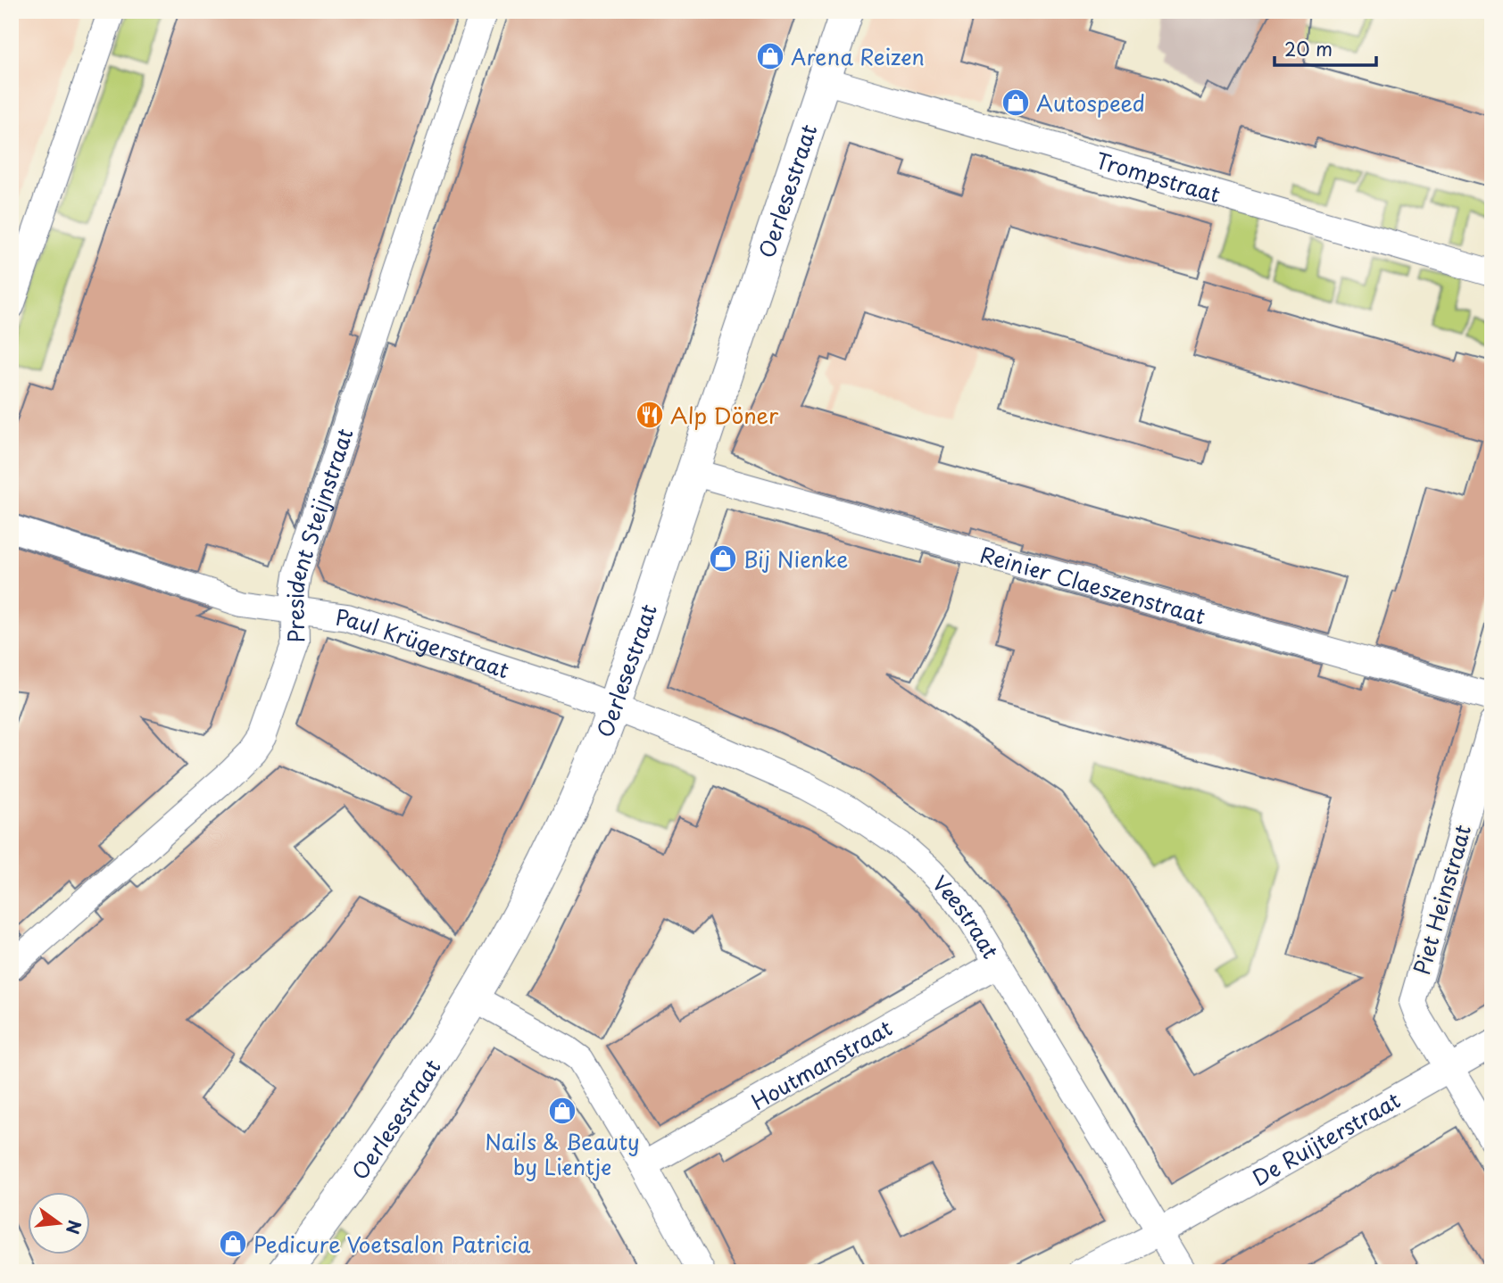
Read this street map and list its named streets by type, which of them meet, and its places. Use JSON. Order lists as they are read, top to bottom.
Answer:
{
  "streets": {
    "street": [
      "Trompstraat",
      "Oerlesestraat",
      "President Steijnstraat",
      "Reinier Claeszenstraat",
      "Paul Krügerstraat",
      "Piet Heinstraat",
      "Veestraat",
      "Houtmanstraat",
      "De Ruijterstraat"
    ]
  },
  "crossings": [
    ["Trompstraat", "Oerlesestraat"],
    ["Oerlesestraat", "Reinier Claeszenstraat"],
    ["Oerlesestraat", "Paul Krügerstraat"],
    ["Oerlesestraat", "Veestraat"],
    ["President Steijnstraat", "Paul Krügerstraat"],
    ["Paul Krügerstraat", "Veestraat"],
    ["Piet Heinstraat", "De Ruijterstraat"],
    ["Veestraat", "Houtmanstraat"],
    ["Veestraat", "De Ruijterstraat"]
  ],
  "places": {
    "shop": [
      "Arena Reizen",
      "Autospeed",
      "Bij Nienke",
      "Nails & Beauty by Lientje",
      "Pedicure Voetsalon Patricia"
    ],
    "restaurant": ["Alp Döner"]
  },
  "scale_bar": "20 m",
  "north": "right"
}
